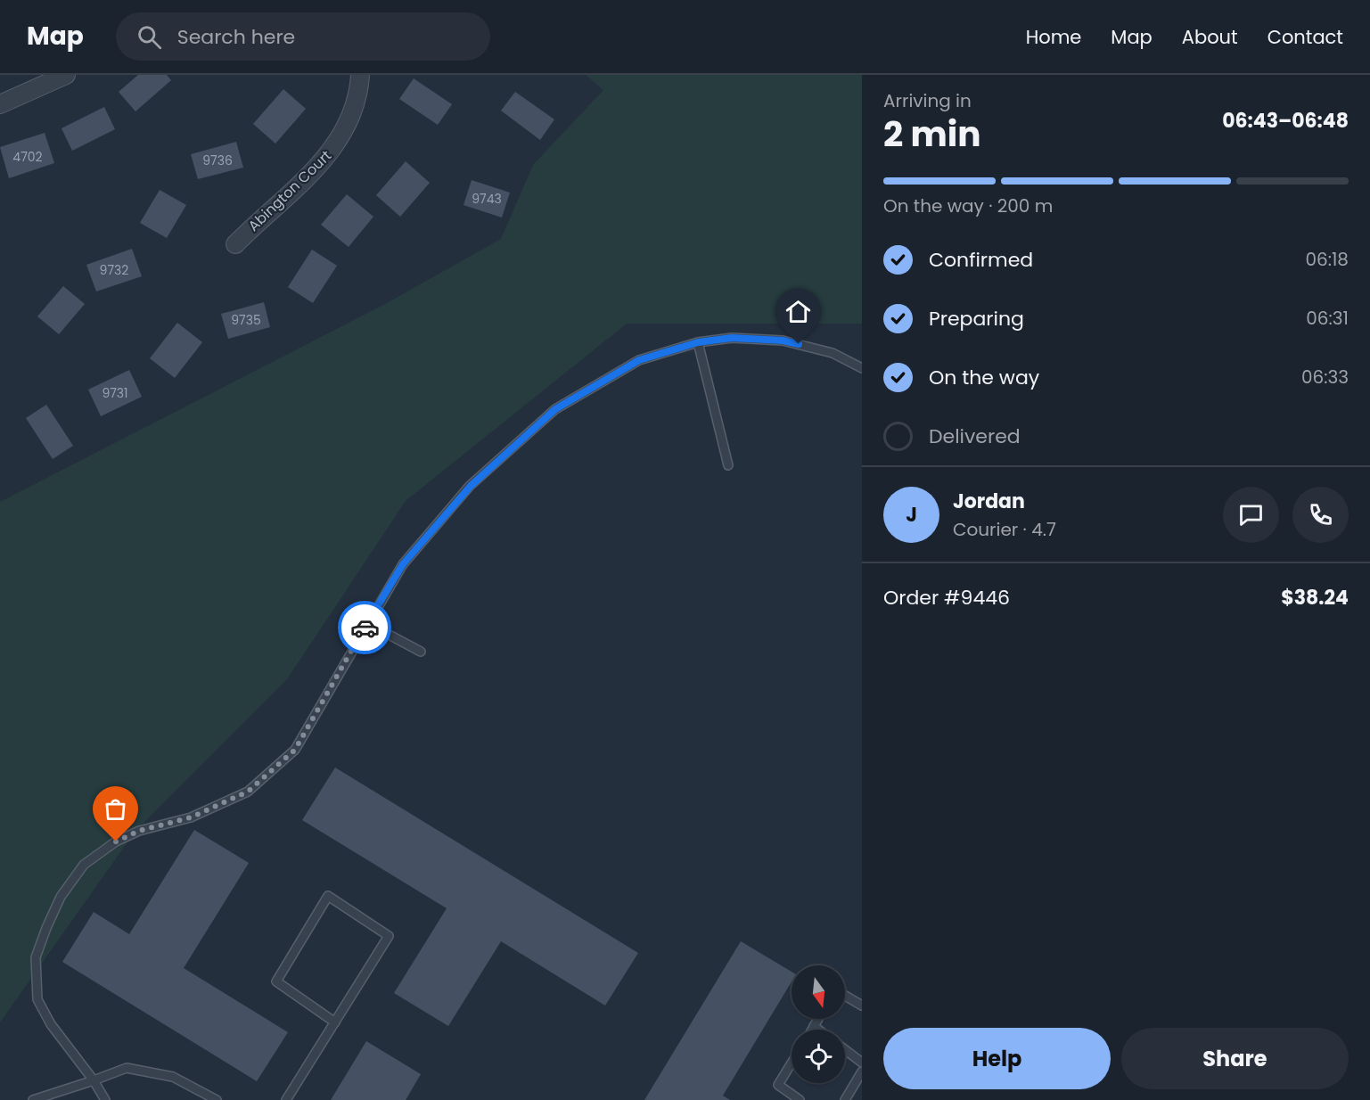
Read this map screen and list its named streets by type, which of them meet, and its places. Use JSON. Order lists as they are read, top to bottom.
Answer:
{
  "streets": {
    "street": ["Abington Court"]
  },
  "house_numbers": [
    "4702",
    "9736",
    "9743",
    "9732",
    "9735",
    "9731"
  ],
  "north": "bottom",
  "page": {
    "header": "Map",
    "search": "Search here",
    "nav": [
      "Home",
      "Map",
      "About",
      "Contact"
    ],
    "heading": ["2 min", "Arriving in", "06:43–06:48"],
    "panel": [
      "Jordan",
      "Courier · 4.7",
      "Order #9446",
      "$38.24"
    ],
    "bar": "On the way · 200 m",
    "list": [
      ["Confirmed", "06:18"],
      ["Preparing", "06:31"],
      ["On the way", "06:33"],
      "Delivered"
    ],
    "round": "J",
    "buttons": ["Help", "Share"]
  }
}
